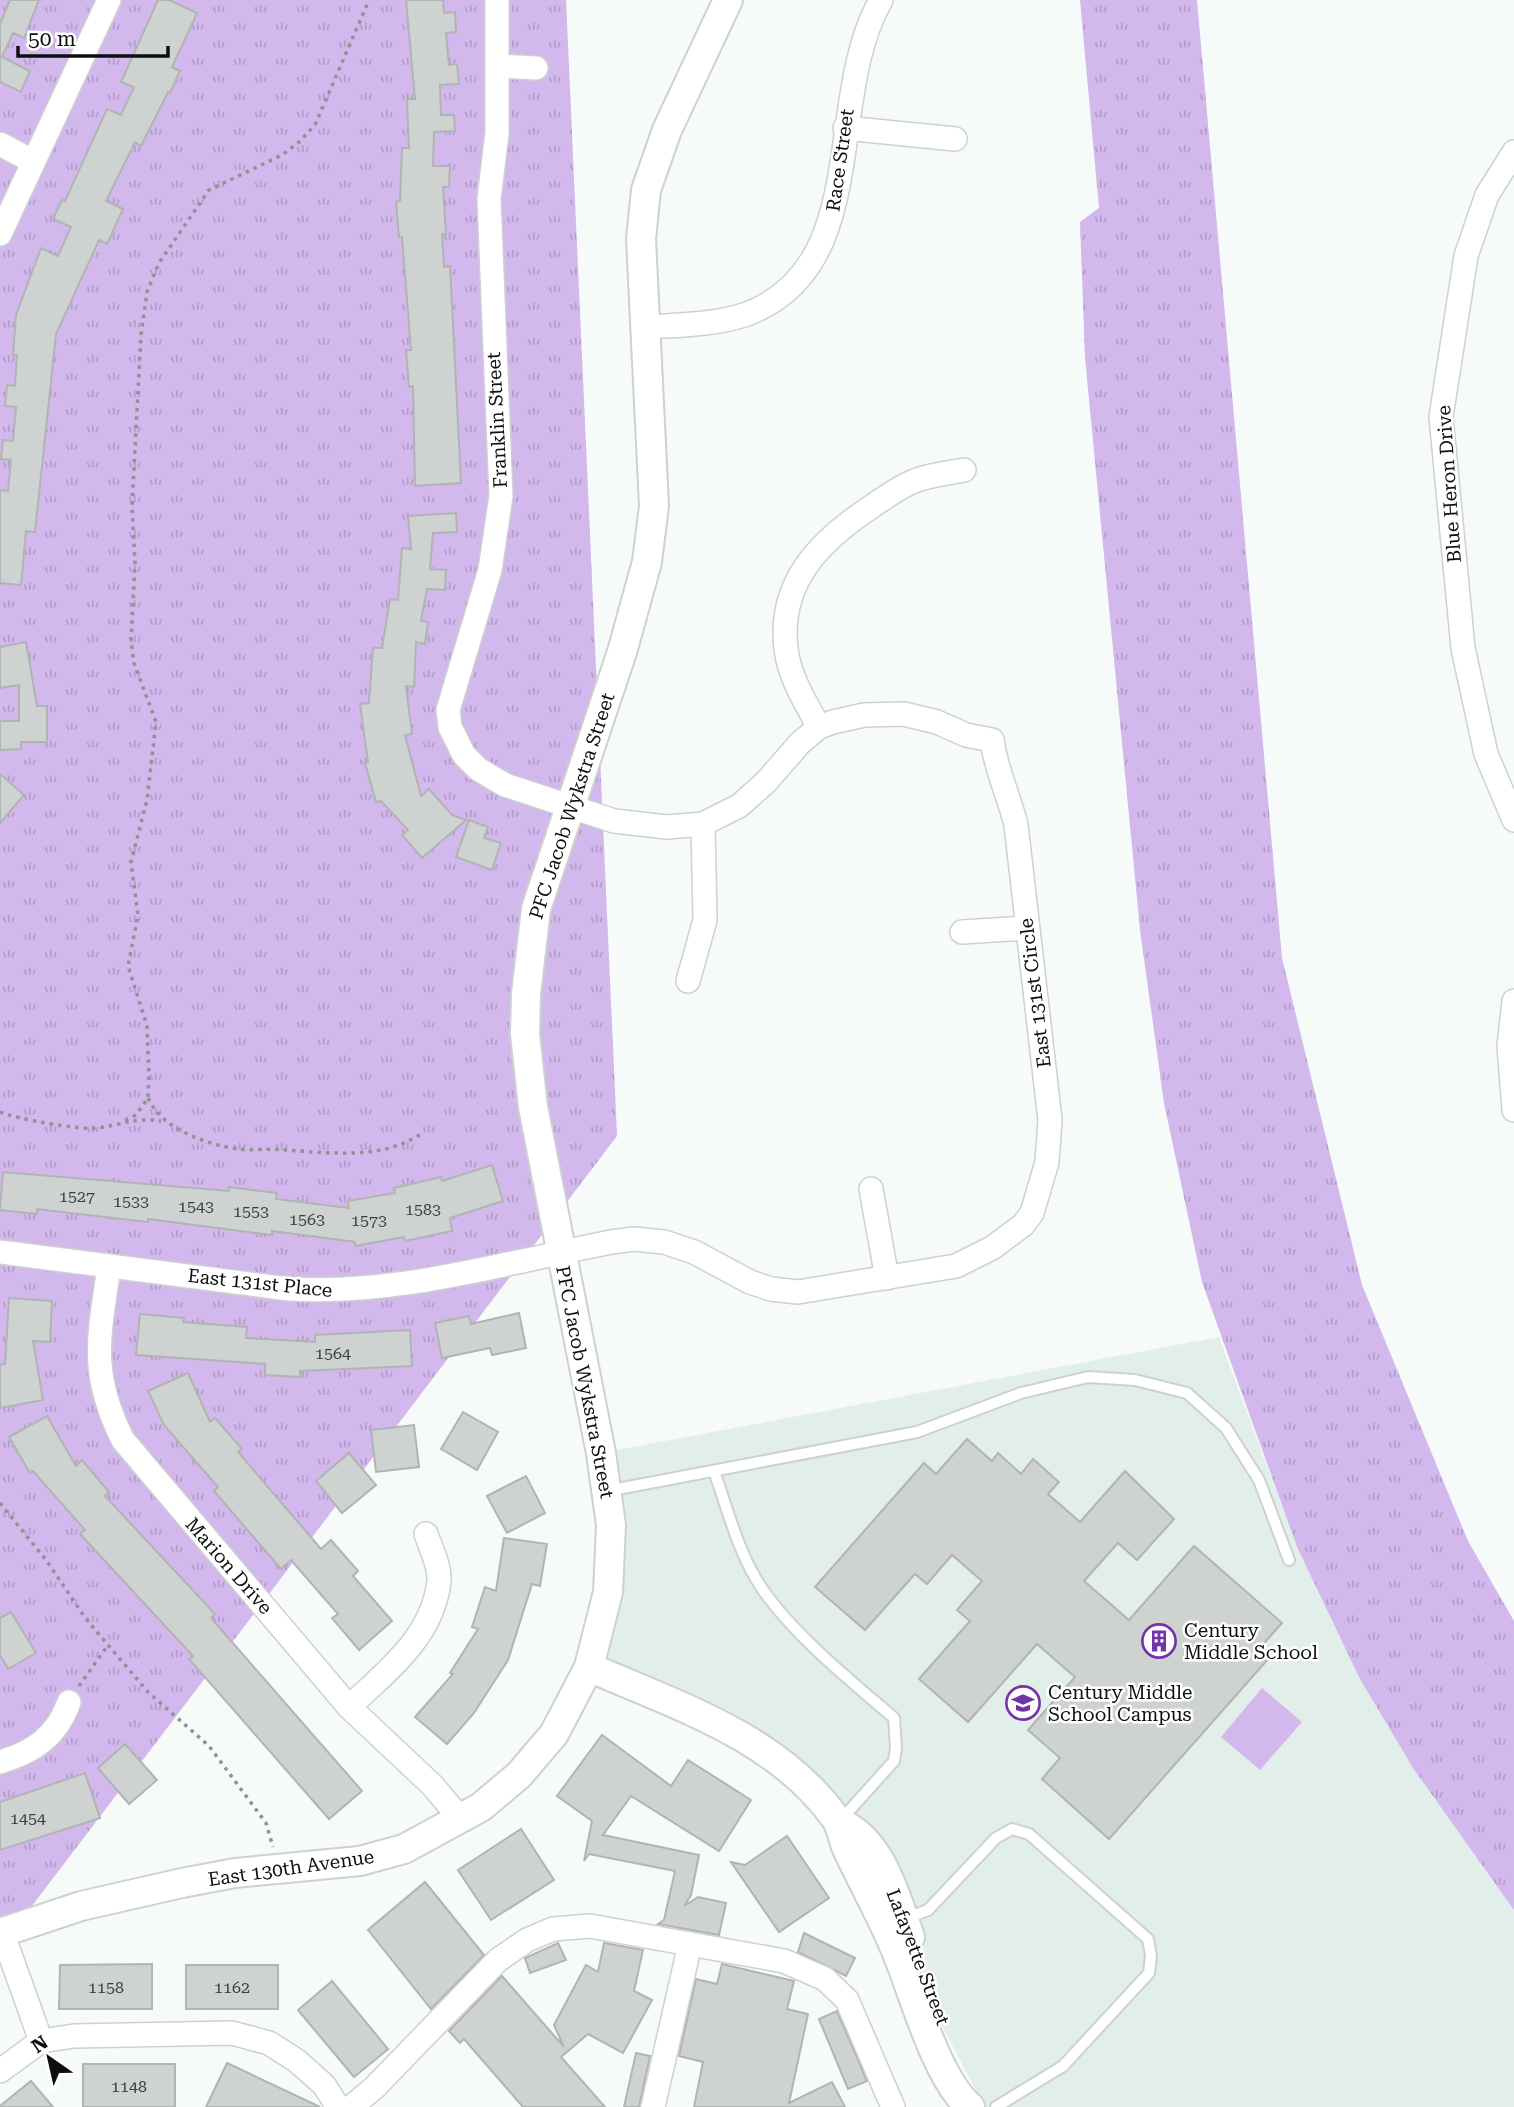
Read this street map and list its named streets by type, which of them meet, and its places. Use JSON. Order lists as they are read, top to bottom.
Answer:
{
  "streets": {
    "street": [
      "Race Street",
      "Franklin Street",
      "Blue Heron Drive",
      "PFC Jacob Wykstra Street",
      "East 131st Circle",
      "East 131st Place",
      "Marion Drive",
      "East 130th Avenue",
      "Lafayette Street"
    ]
  },
  "crossings": [
    ["Race Street", "PFC Jacob Wykstra Street"],
    ["Franklin Street", "PFC Jacob Wykstra Street"],
    ["Franklin Street", "East 131st Circle"],
    ["PFC Jacob Wykstra Street", "East 131st Circle"],
    ["PFC Jacob Wykstra Street", "East 131st Place"],
    ["PFC Jacob Wykstra Street", "East 130th Avenue"],
    ["PFC Jacob Wykstra Street", "Lafayette Street"],
    ["East 131st Circle", "East 131st Place"],
    ["East 131st Place", "Marion Drive"],
    ["Marion Drive", "East 130th Avenue"],
    ["East 130th Avenue", "Lafayette Street"]
  ],
  "places": {
    "building": ["Century Middle School"],
    "school or university": ["Century Middle School Campus"]
  },
  "house_numbers": [
    "1527",
    "1533",
    "1543",
    "1583",
    "1553",
    "1563",
    "1573",
    "1564",
    "1454",
    "1158",
    "1162",
    "1148"
  ],
  "scale_bar": "50 m",
  "north": "top left"
}
